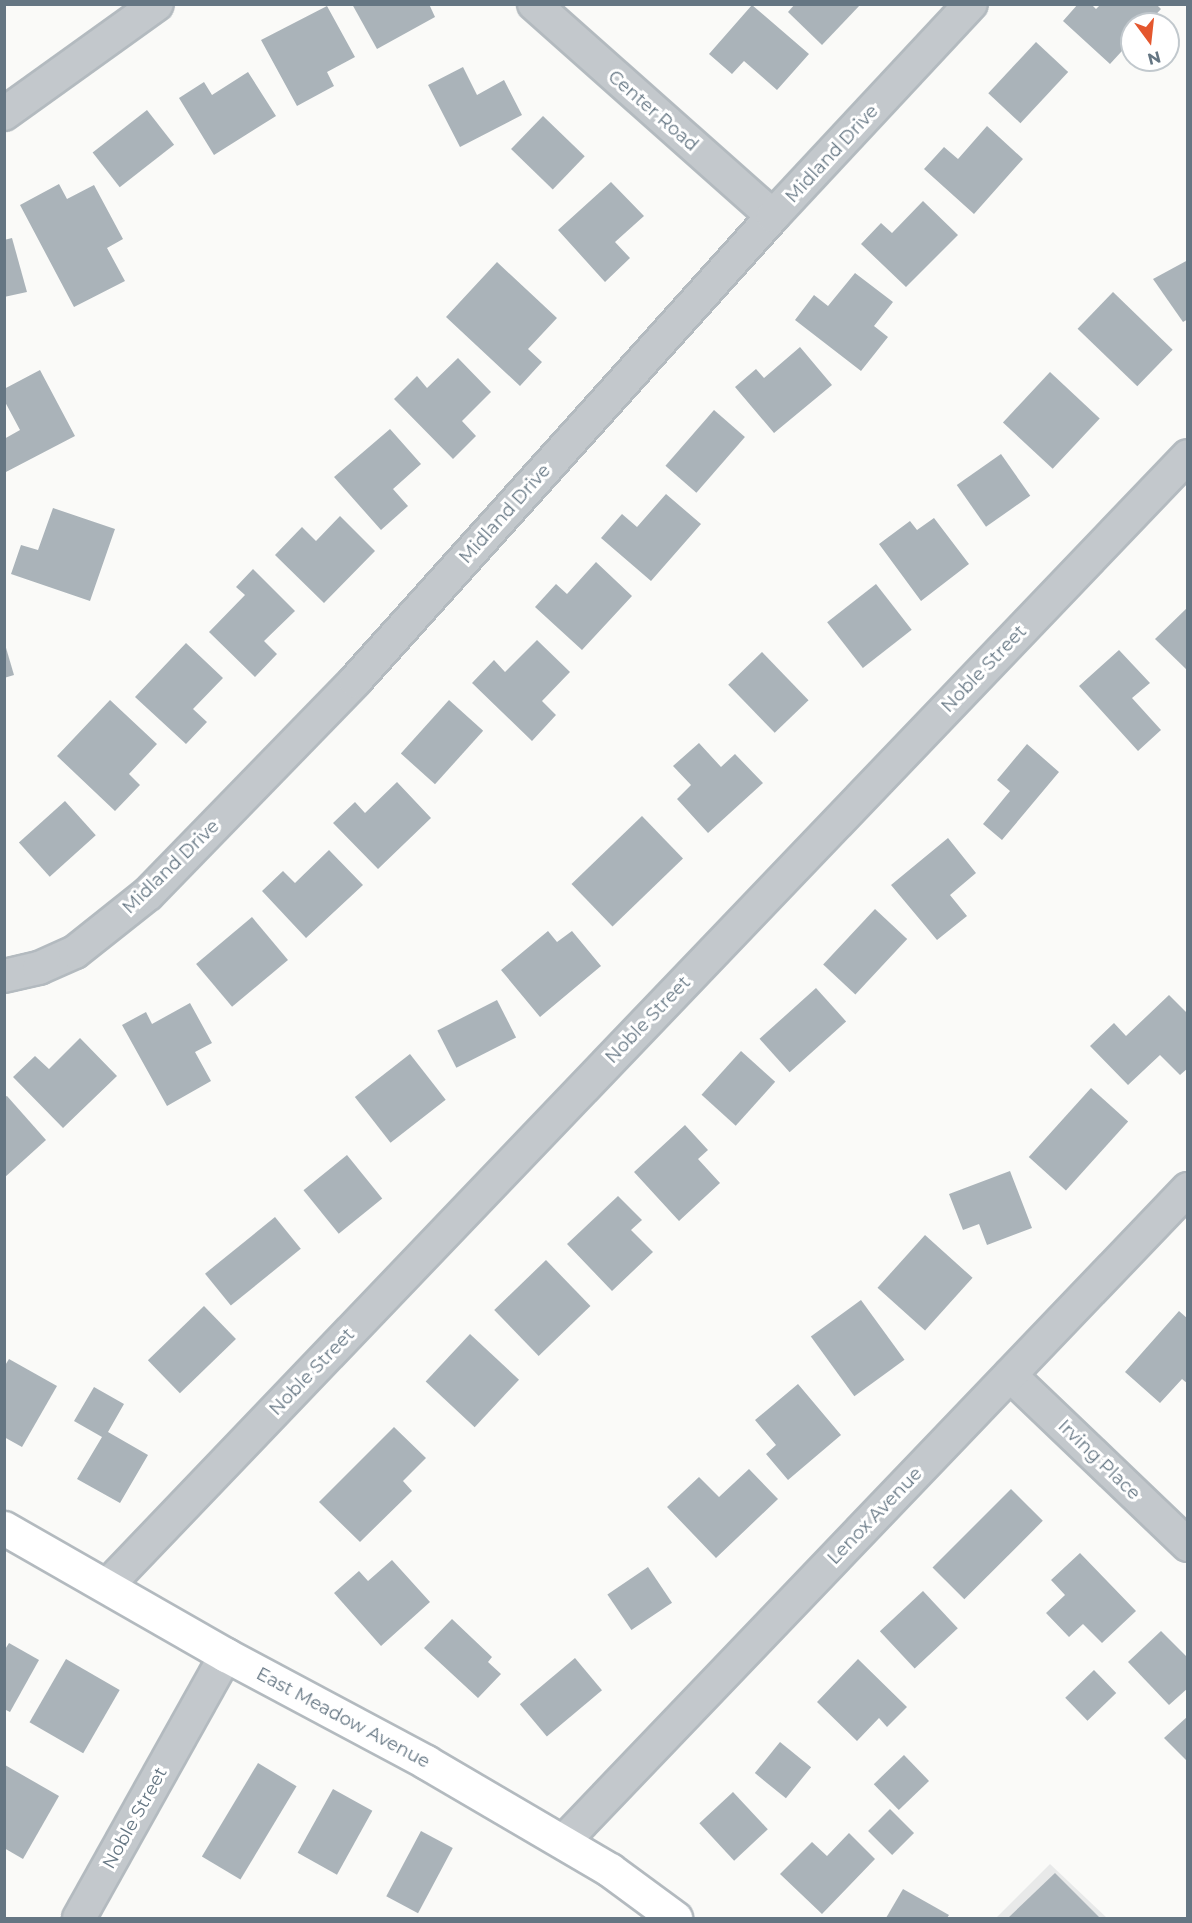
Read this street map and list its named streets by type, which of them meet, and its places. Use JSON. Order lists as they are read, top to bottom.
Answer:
{
  "streets": {
    "street": [
      "Center Road",
      "Midland Drive",
      "Noble Street",
      "Irving Place",
      "Lenox Avenue",
      "East Meadow Avenue"
    ]
  },
  "crossings": [
    ["Center Road", "Midland Drive"],
    ["Noble Street", "East Meadow Avenue"],
    ["Irving Place", "Lenox Avenue"],
    ["Lenox Avenue", "East Meadow Avenue"]
  ],
  "north": "bottom"
}
